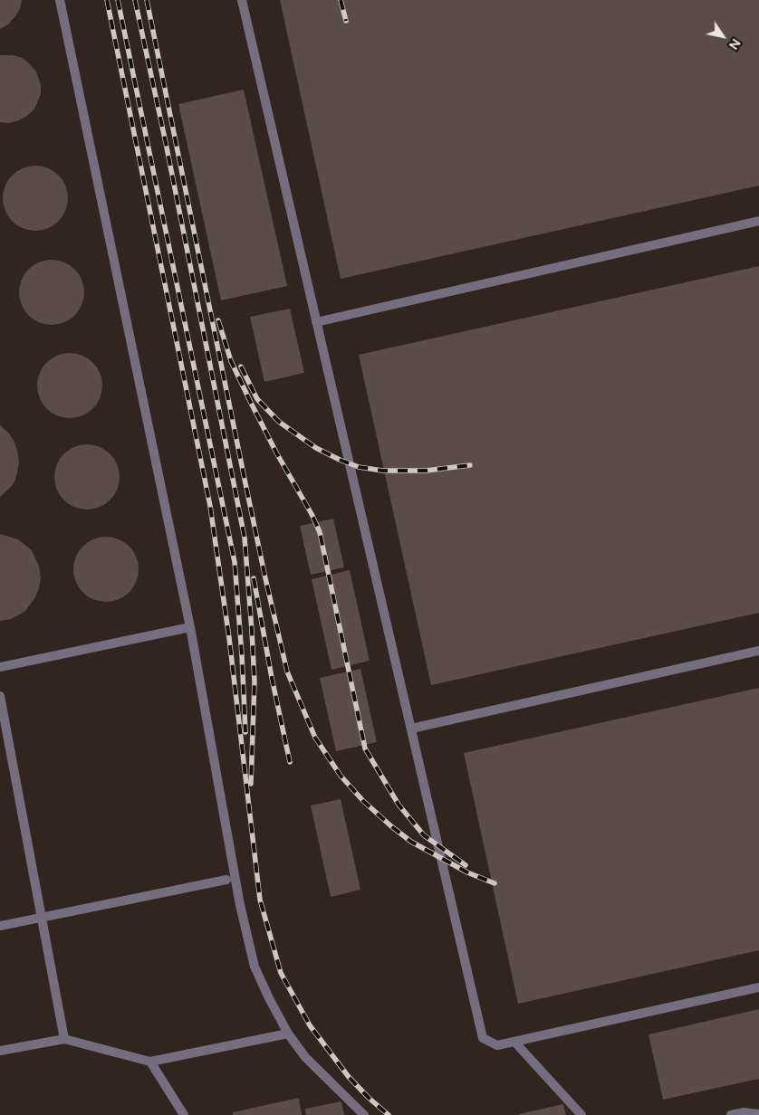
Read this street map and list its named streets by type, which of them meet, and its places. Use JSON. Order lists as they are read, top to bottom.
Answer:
{
  "north": "bottom right"
}
